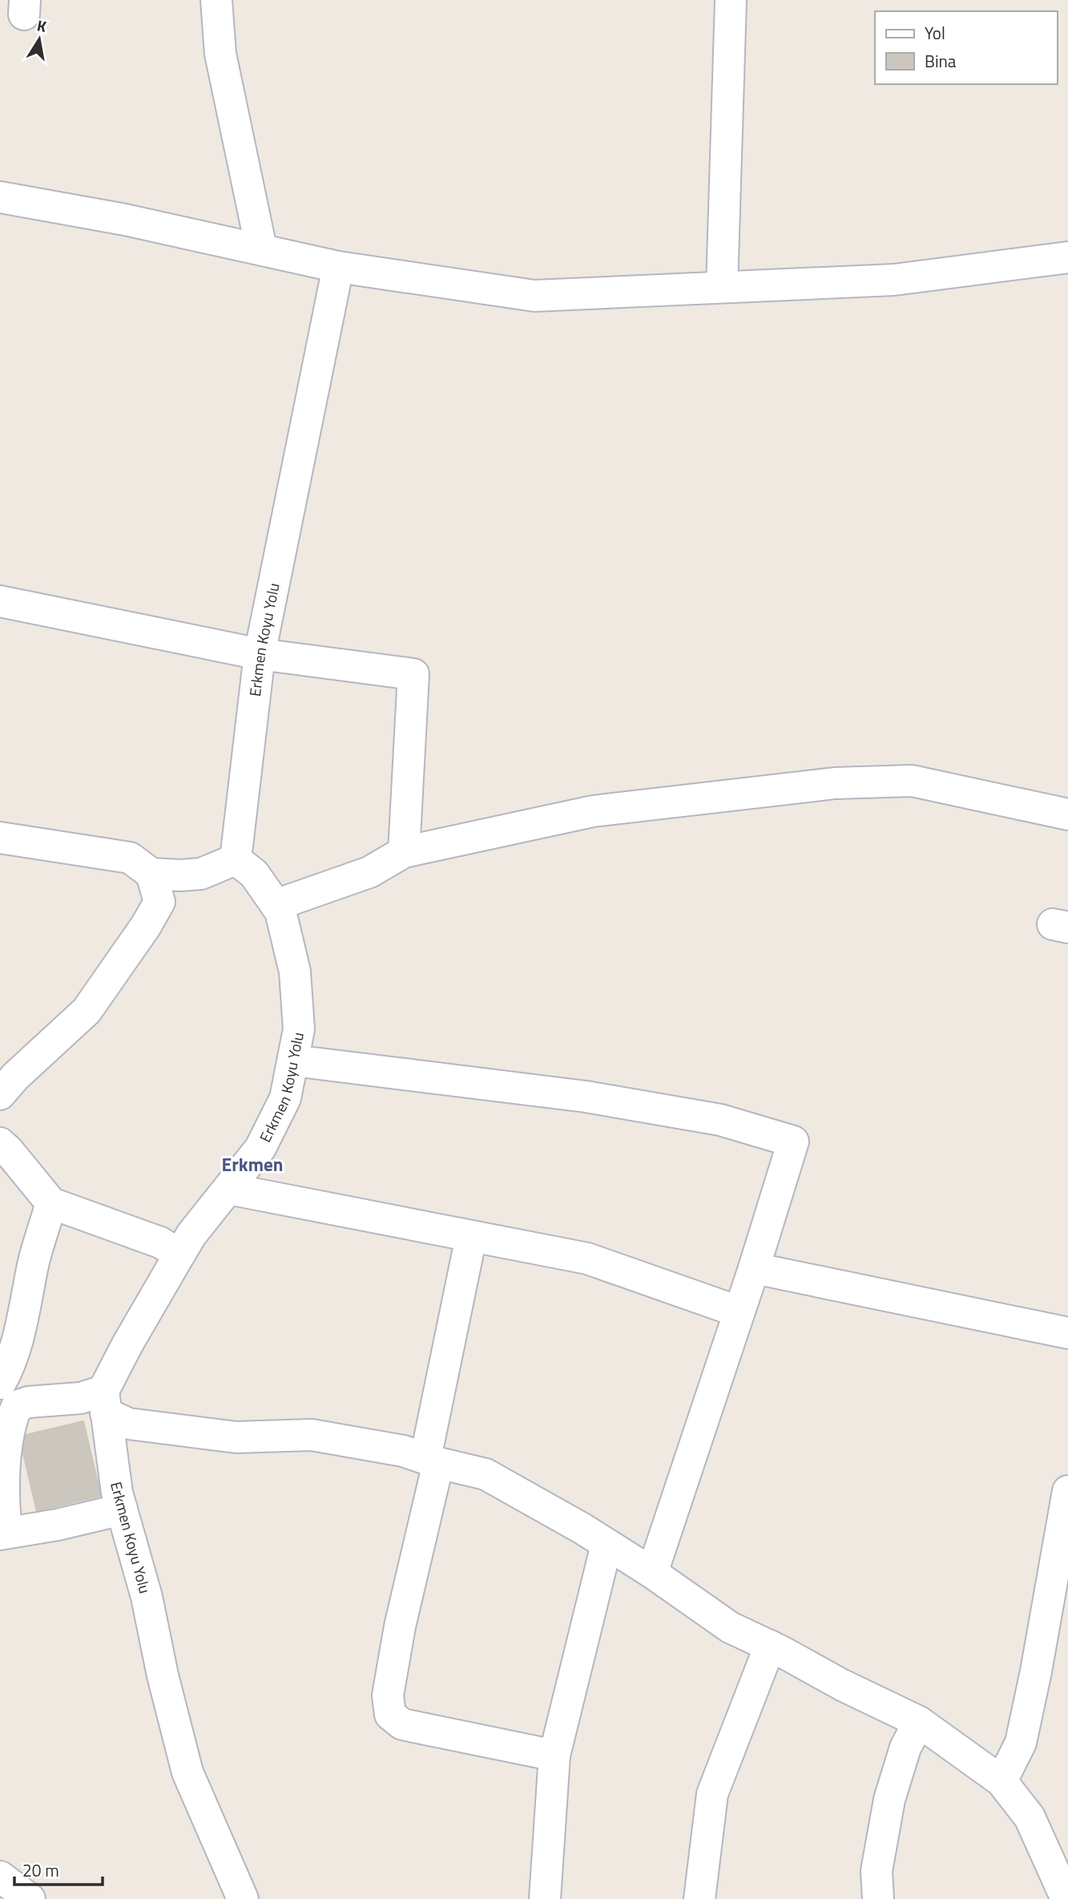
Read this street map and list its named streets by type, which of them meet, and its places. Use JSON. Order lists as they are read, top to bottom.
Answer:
{
  "streets": {
    "street": ["Erkmen Koyu Yolu"]
  },
  "districts": ["Erkmen"],
  "legend": ["Yol", "Bina"],
  "scale_bar": "20 m",
  "north": "top"
}
